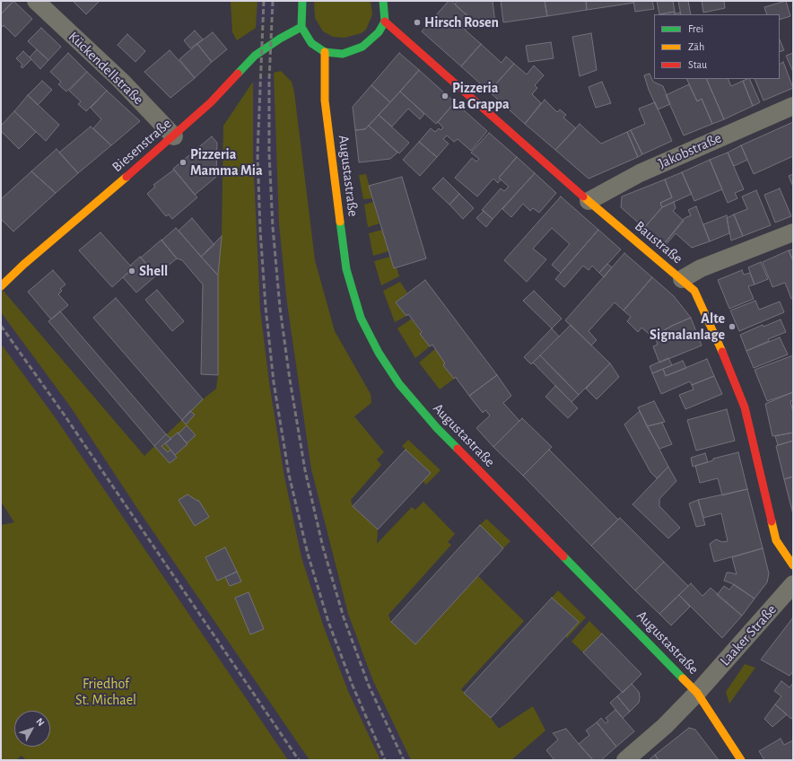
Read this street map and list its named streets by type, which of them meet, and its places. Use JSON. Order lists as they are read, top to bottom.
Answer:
{
  "streets": {
    "street": [
      "Kückendellstraße",
      "Biesenstraße",
      "Jakobstraße",
      "Augustastraße",
      "Baustraße",
      "Laaker Straße"
    ]
  },
  "crossings": [
    ["Kückendellstraße", "Biesenstraße"],
    ["Jakobstraße", "Baustraße"],
    ["Augustastraße", "Laaker Straße"]
  ],
  "parks": ["Friedhof St. Michael"],
  "places": [
    "Hirsch Rosen",
    "Pizzeria La Grappa",
    "Pizzeria Mamma Mia",
    "Shell",
    "Alte Signalanlage"
  ],
  "legend": ["Frei", "Zäh", "Stau"],
  "north": "top right"
}
